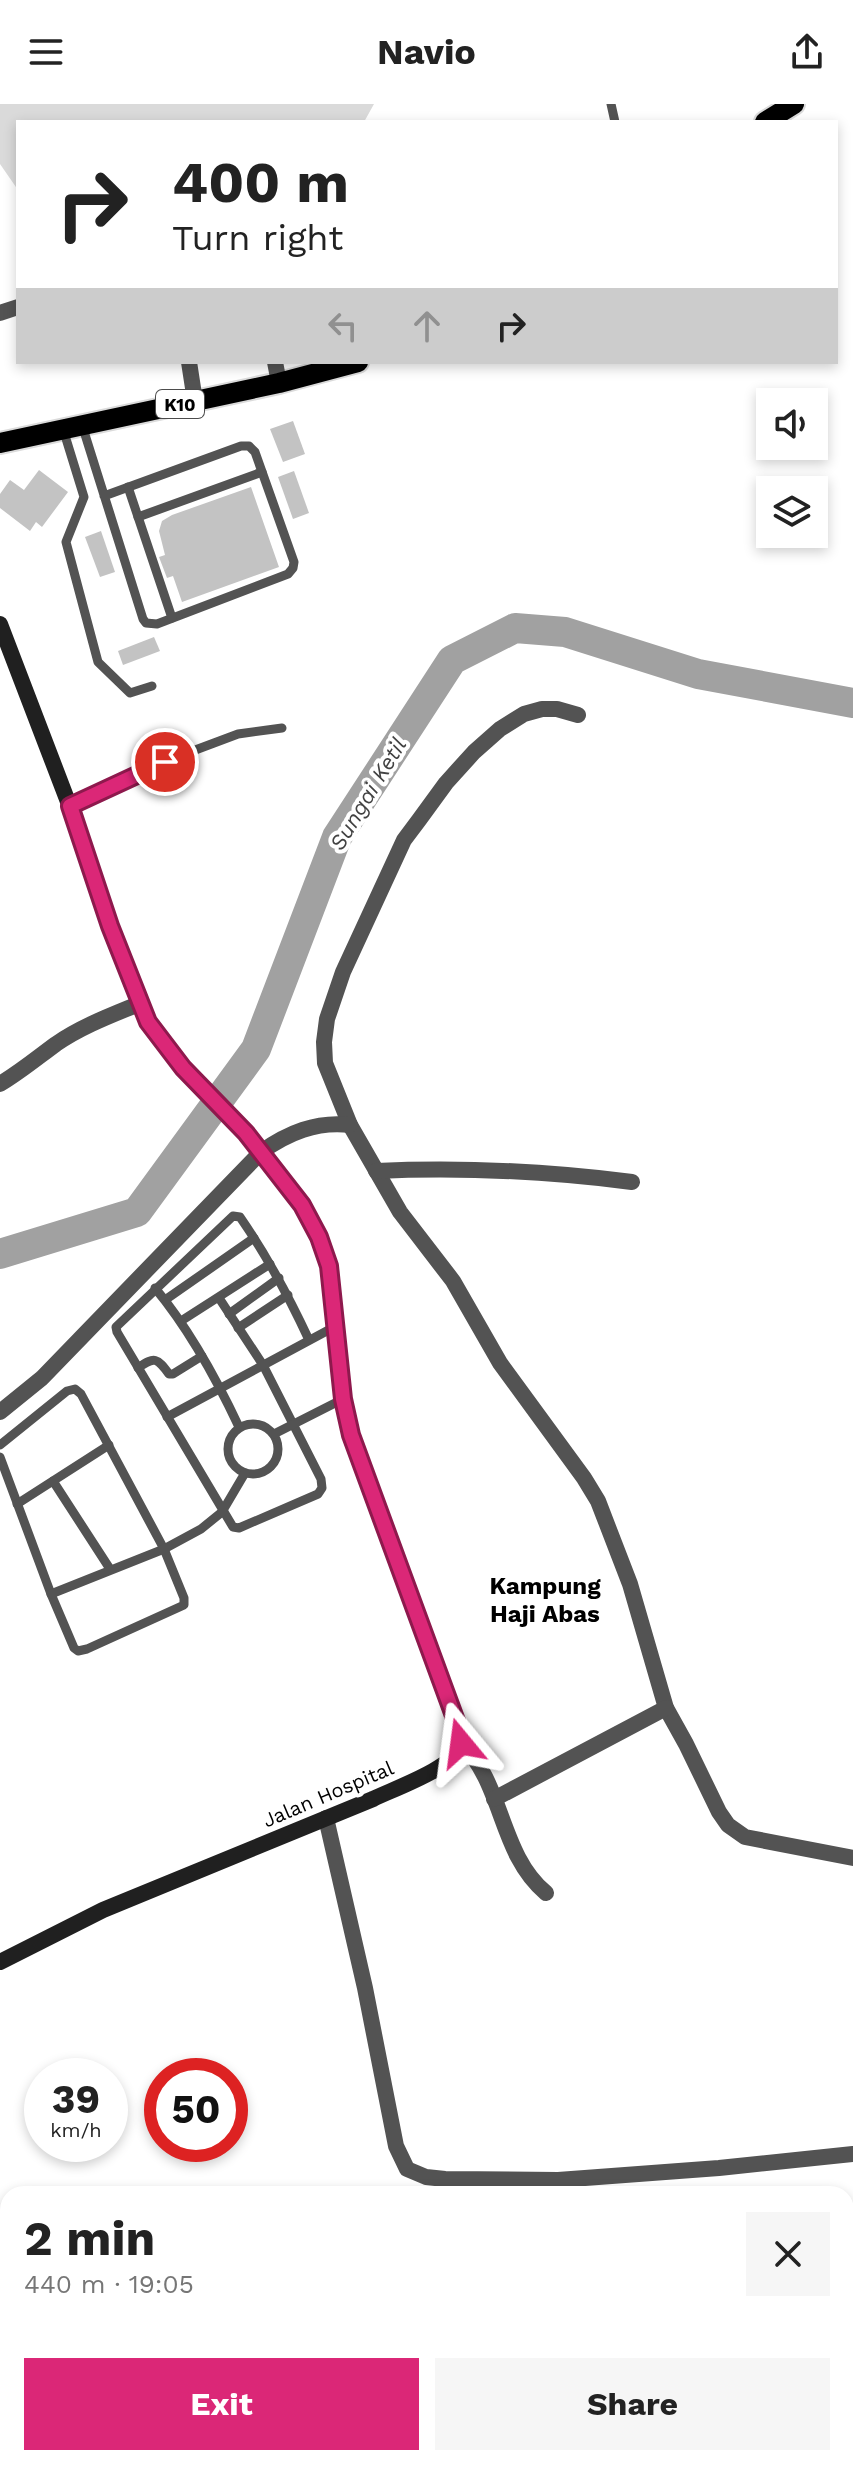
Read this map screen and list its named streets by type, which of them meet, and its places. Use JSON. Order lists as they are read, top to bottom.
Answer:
{
  "streets": {
    "main road": ["K10", "Jalan Hospital"]
  },
  "districts": ["Kampung Haji Abas"],
  "water": ["Sungai Ketil"],
  "page": {
    "header": "Navio",
    "turn": ["400 m", "Turn right"],
    "speed": "39 km/h",
    "limit": "50",
    "heading": ["2 min", "440 m · 19:05"],
    "buttons": ["Exit", "Share"]
  }
}
